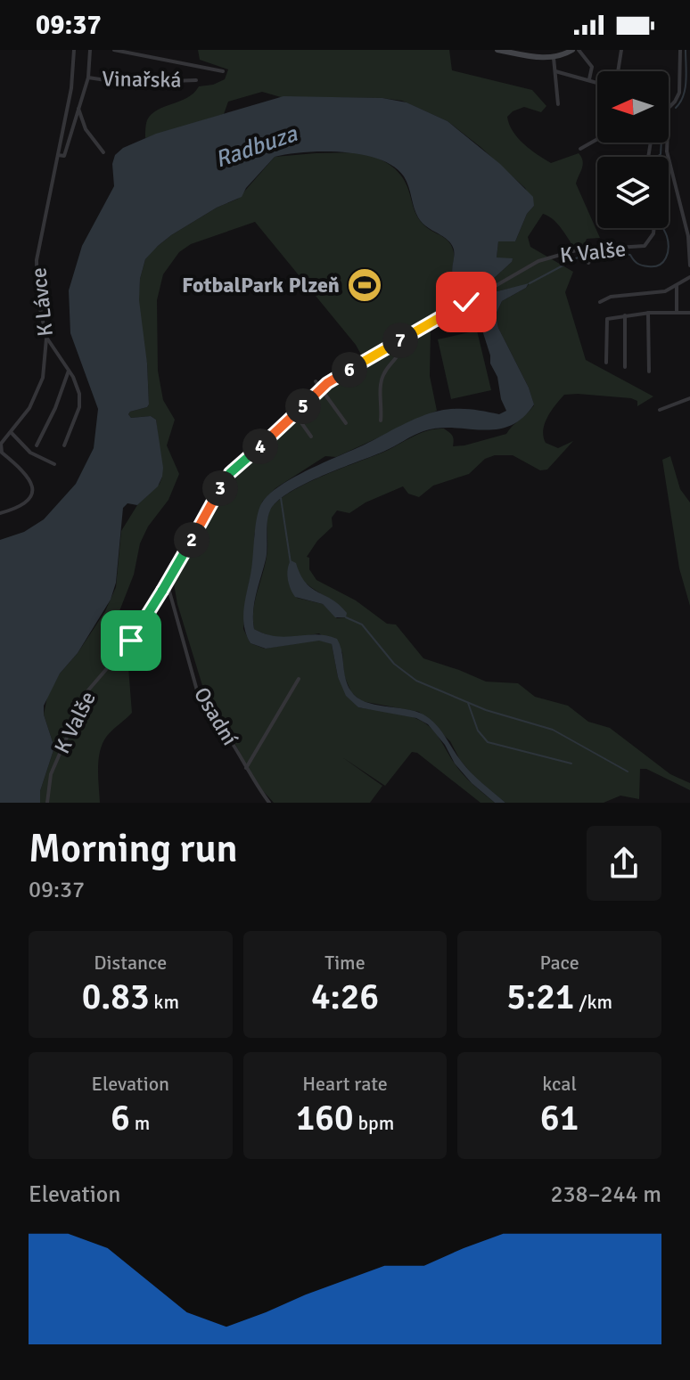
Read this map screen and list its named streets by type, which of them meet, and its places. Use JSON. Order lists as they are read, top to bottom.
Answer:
{
  "streets": {
    "street": [
      "Vinařská",
      "K Valše",
      "K Lávce",
      "Osadní"
    ]
  },
  "crossings": [
    ["K Valše", "Osadní"]
  ],
  "water": ["Radbuza"],
  "places": {
    "sports": ["FotbalPark Plzeň"]
  },
  "north": "left",
  "page": {
    "status": "09:37",
    "pins": [
      "7",
      "6",
      "5",
      "4",
      "3",
      "2"
    ],
    "heading": ["Morning run", "09:37"],
    "stats": [
      ["Distance", "0.83 km"],
      ["Time", "4:26"],
      ["Pace", "5:21 /km"],
      ["Elevation", "6 m"],
      ["Heart rate", "160 bpm"],
      ["kcal", "61"]
    ],
    "chart": ["Elevation", "238–244 m"]
  }
}
